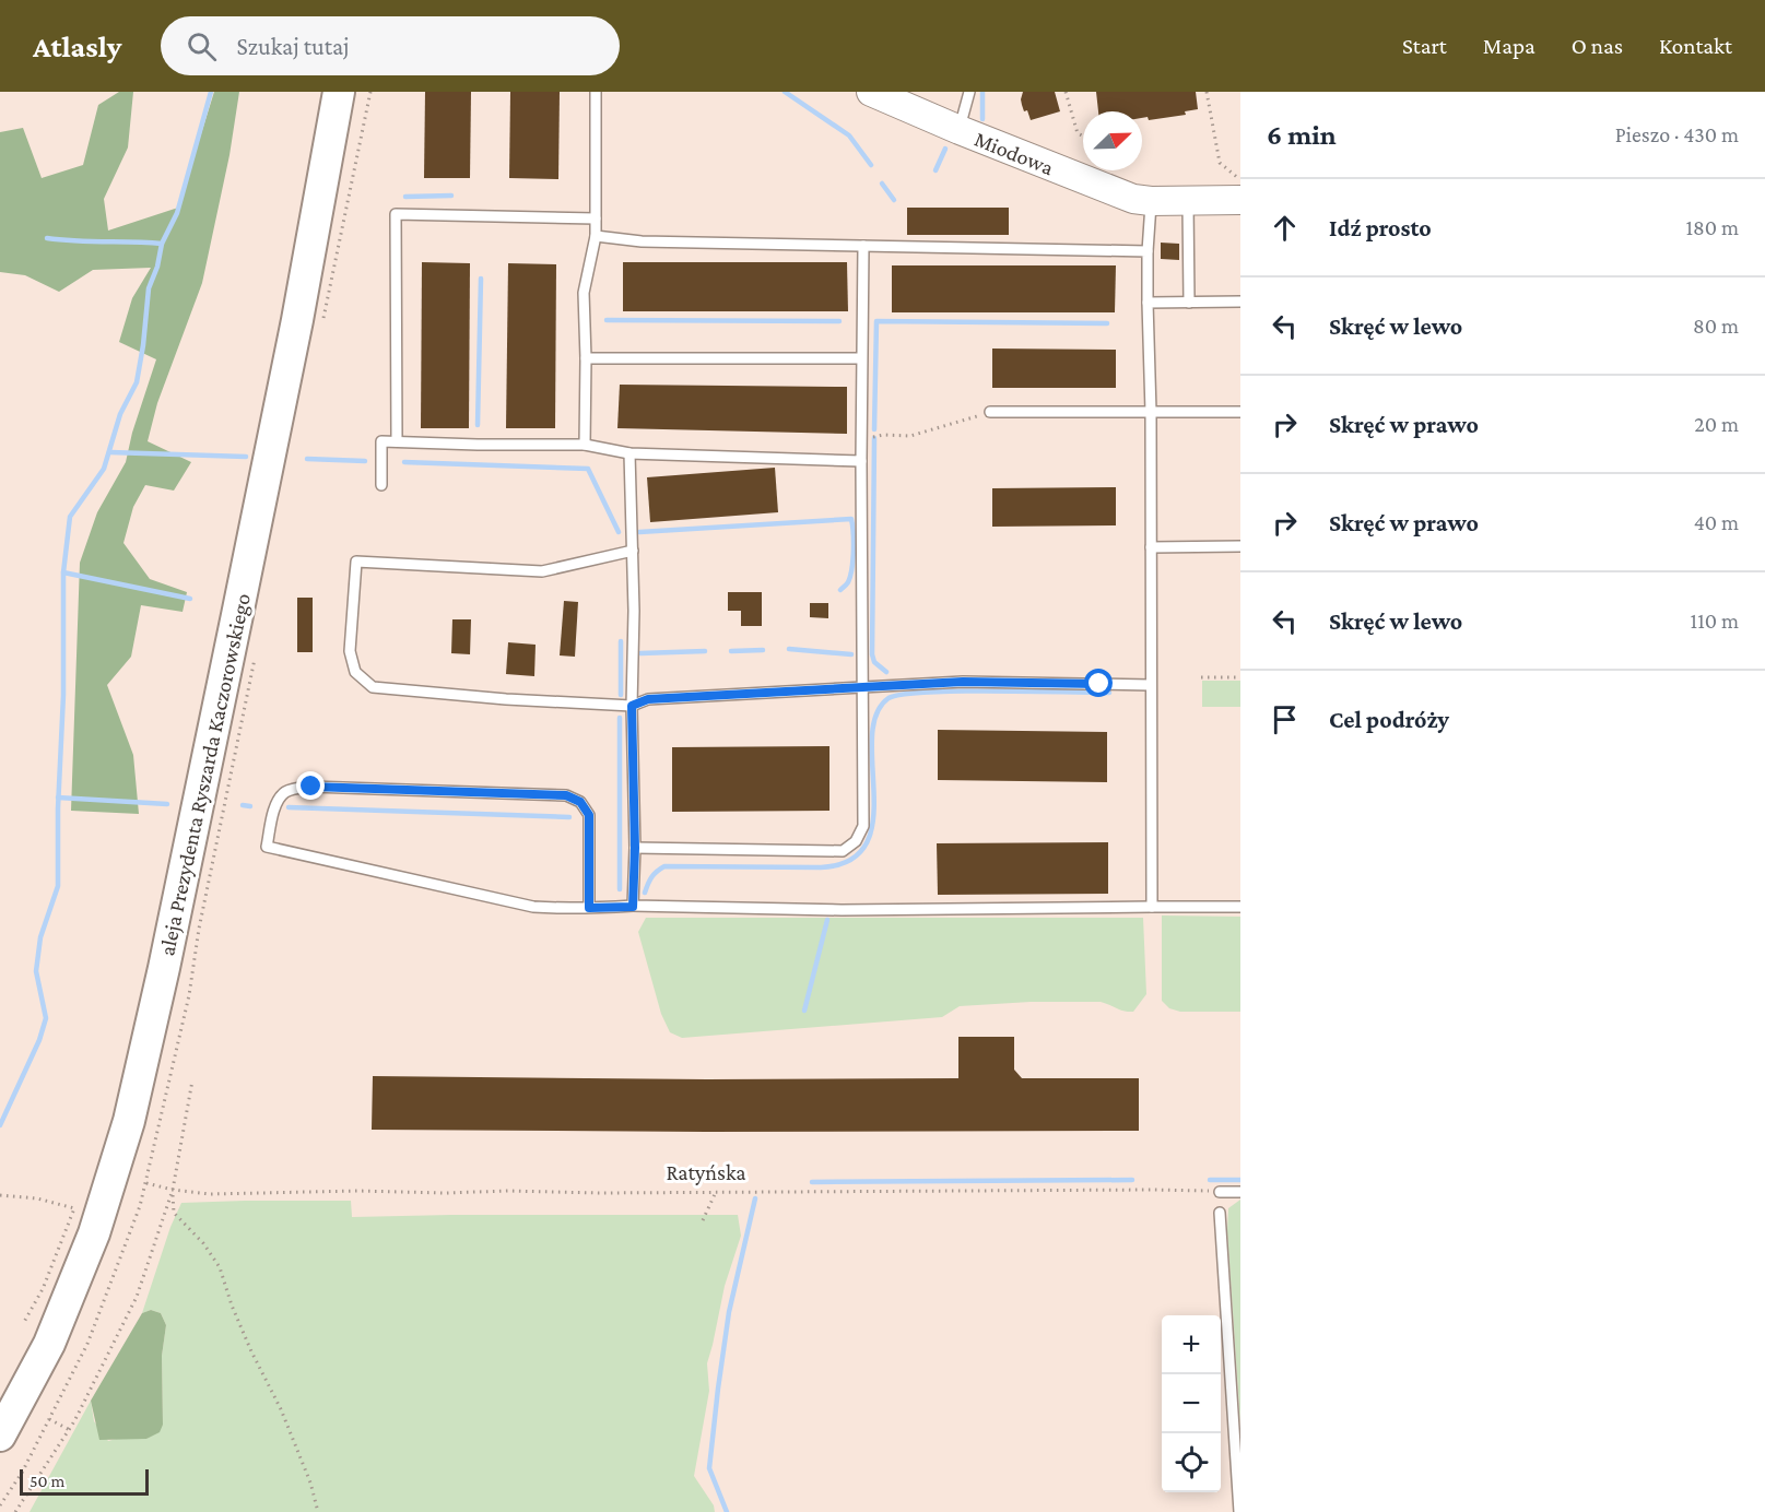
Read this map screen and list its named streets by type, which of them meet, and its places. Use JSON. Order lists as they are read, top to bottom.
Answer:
{
  "streets": {
    "main road": ["aleja Prezydenta Ryszarda Kaczorowskiego"],
    "street": ["Miodowa"],
    "path": ["Ratyńska"]
  },
  "scale_bar": "50 m",
  "north": "top right",
  "page": {
    "header": "Atlasly",
    "search": "Szukaj tutaj",
    "nav": [
      "Start",
      "Mapa",
      "O nas",
      "Kontakt"
    ],
    "heading": ["6 min", "Pieszo · 430 m"],
    "list": [
      ["Idź prosto", "180 m"],
      ["Skręć w lewo", "80 m"],
      ["Skręć w prawo", "20 m"],
      ["Skręć w prawo", "40 m"],
      ["Skręć w lewo", "110 m"],
      "Cel podróży"
    ],
    "map_buttons": ["+", "−"],
    "scale": "50 m"
  }
}
